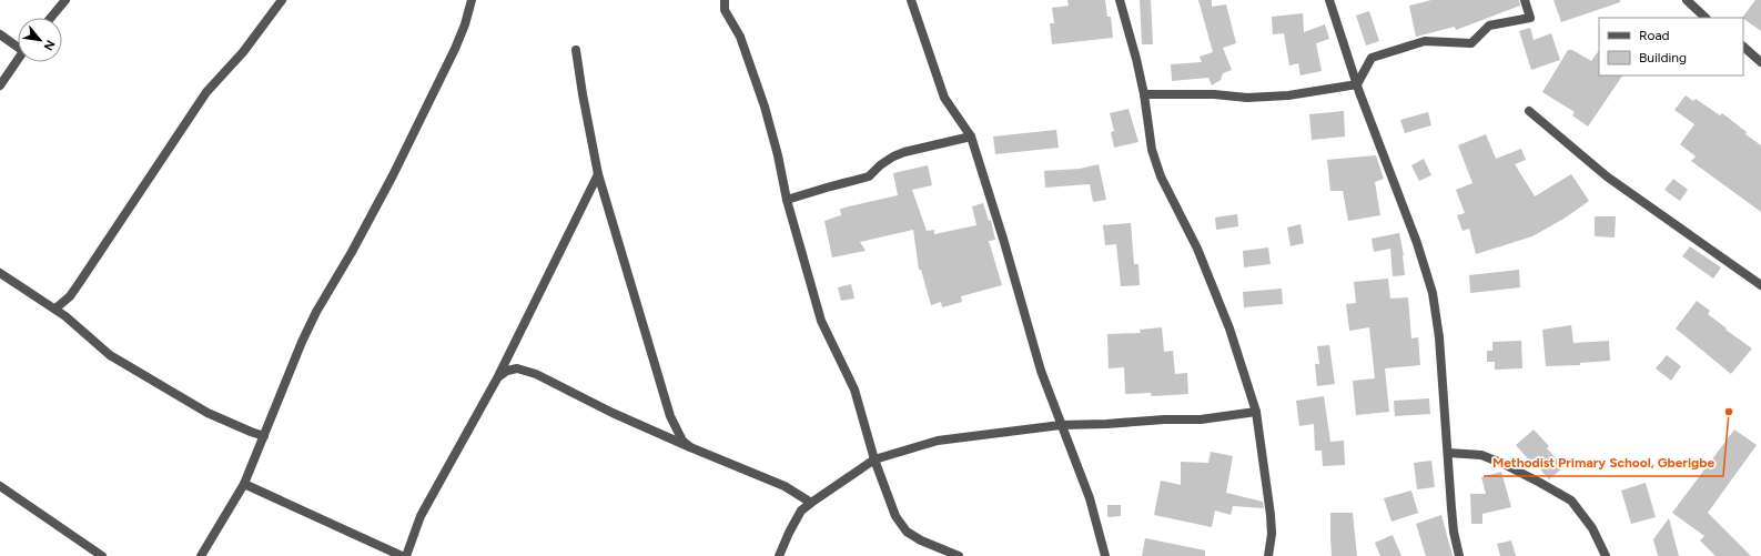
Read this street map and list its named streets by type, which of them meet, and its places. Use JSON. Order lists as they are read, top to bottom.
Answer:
{
  "places": ["Methodist Primary School, Gberigbe"],
  "legend": ["Road", "Building"],
  "north": "bottom right"
}
